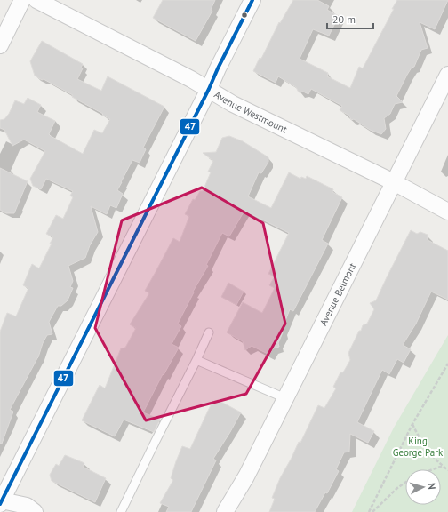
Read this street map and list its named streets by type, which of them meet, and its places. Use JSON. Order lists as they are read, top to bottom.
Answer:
{
  "streets": {
    "street": ["Avenue Westmount", "Avenue Belmont"]
  },
  "crossings": [
    ["Avenue Westmount", "Avenue Belmont"]
  ],
  "parks": ["King George Park"],
  "lines": ["transit line 47"],
  "scale_bar": "20 m",
  "north": "right"
}
